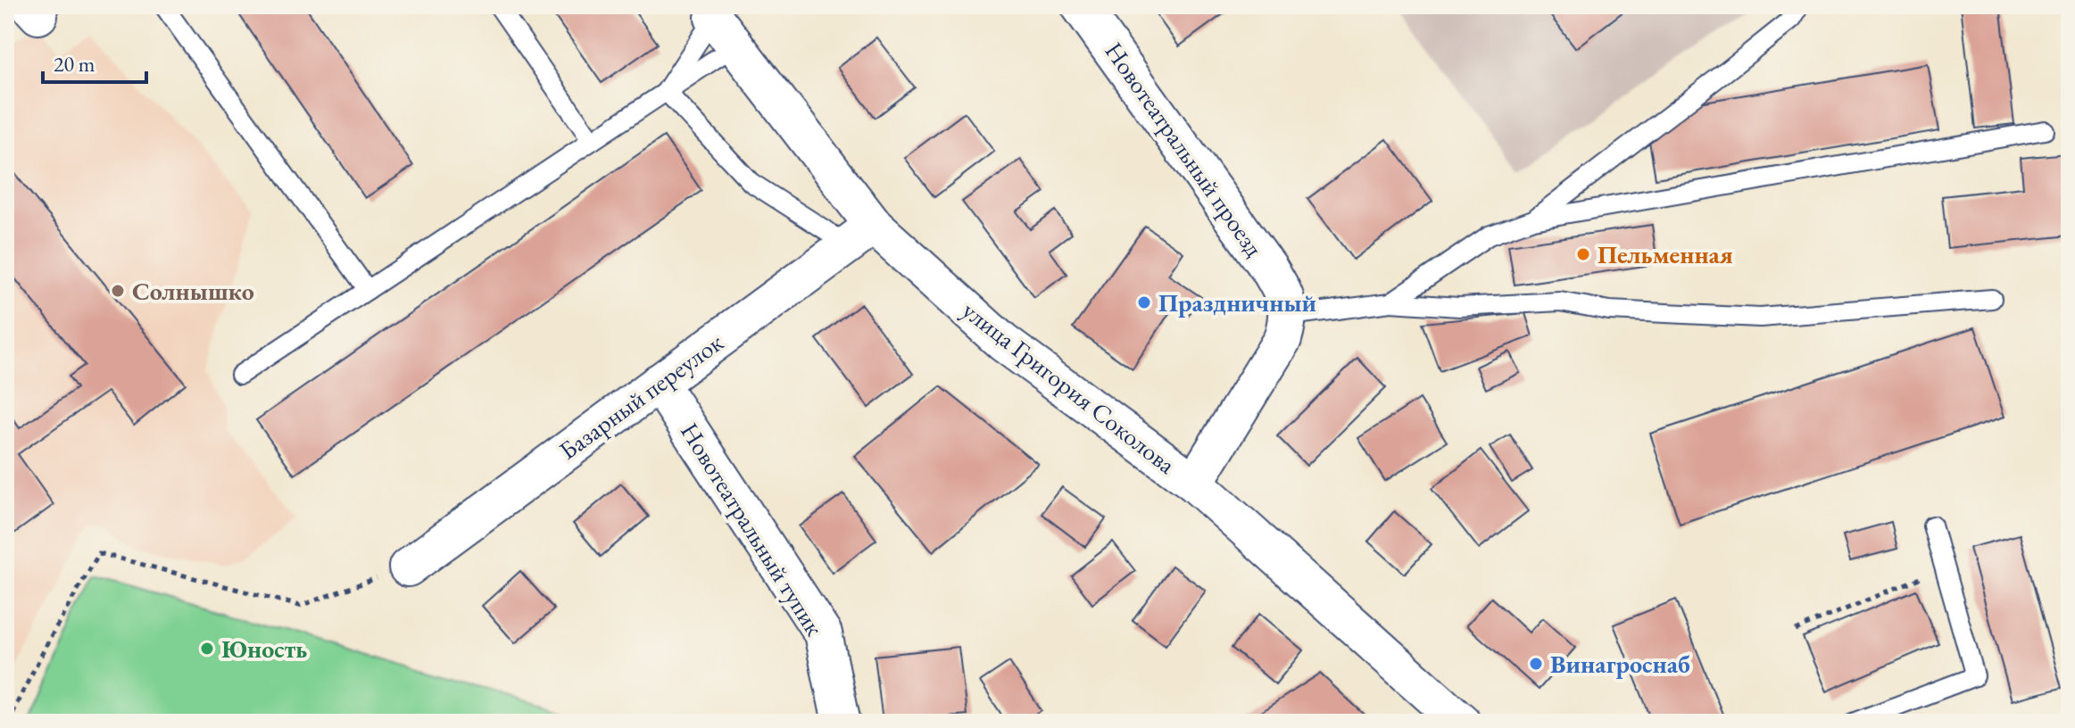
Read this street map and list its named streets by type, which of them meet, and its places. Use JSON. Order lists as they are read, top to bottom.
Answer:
{
  "streets": {
    "street": [
      "Новотеатральный проезд",
      "улица Григория Соколова",
      "Базарный переулок",
      "Новотеатральный тупик"
    ]
  },
  "crossings": [
    ["улица Григория Соколова", "Базарный переулок"],
    ["Базарный переулок", "Новотеатральный тупик"]
  ],
  "places": [
    "Пельменная",
    "Солнышко",
    "Праздничный",
    "Юность",
    "Винагроснаб"
  ],
  "scale_bar": "20 m"
}
